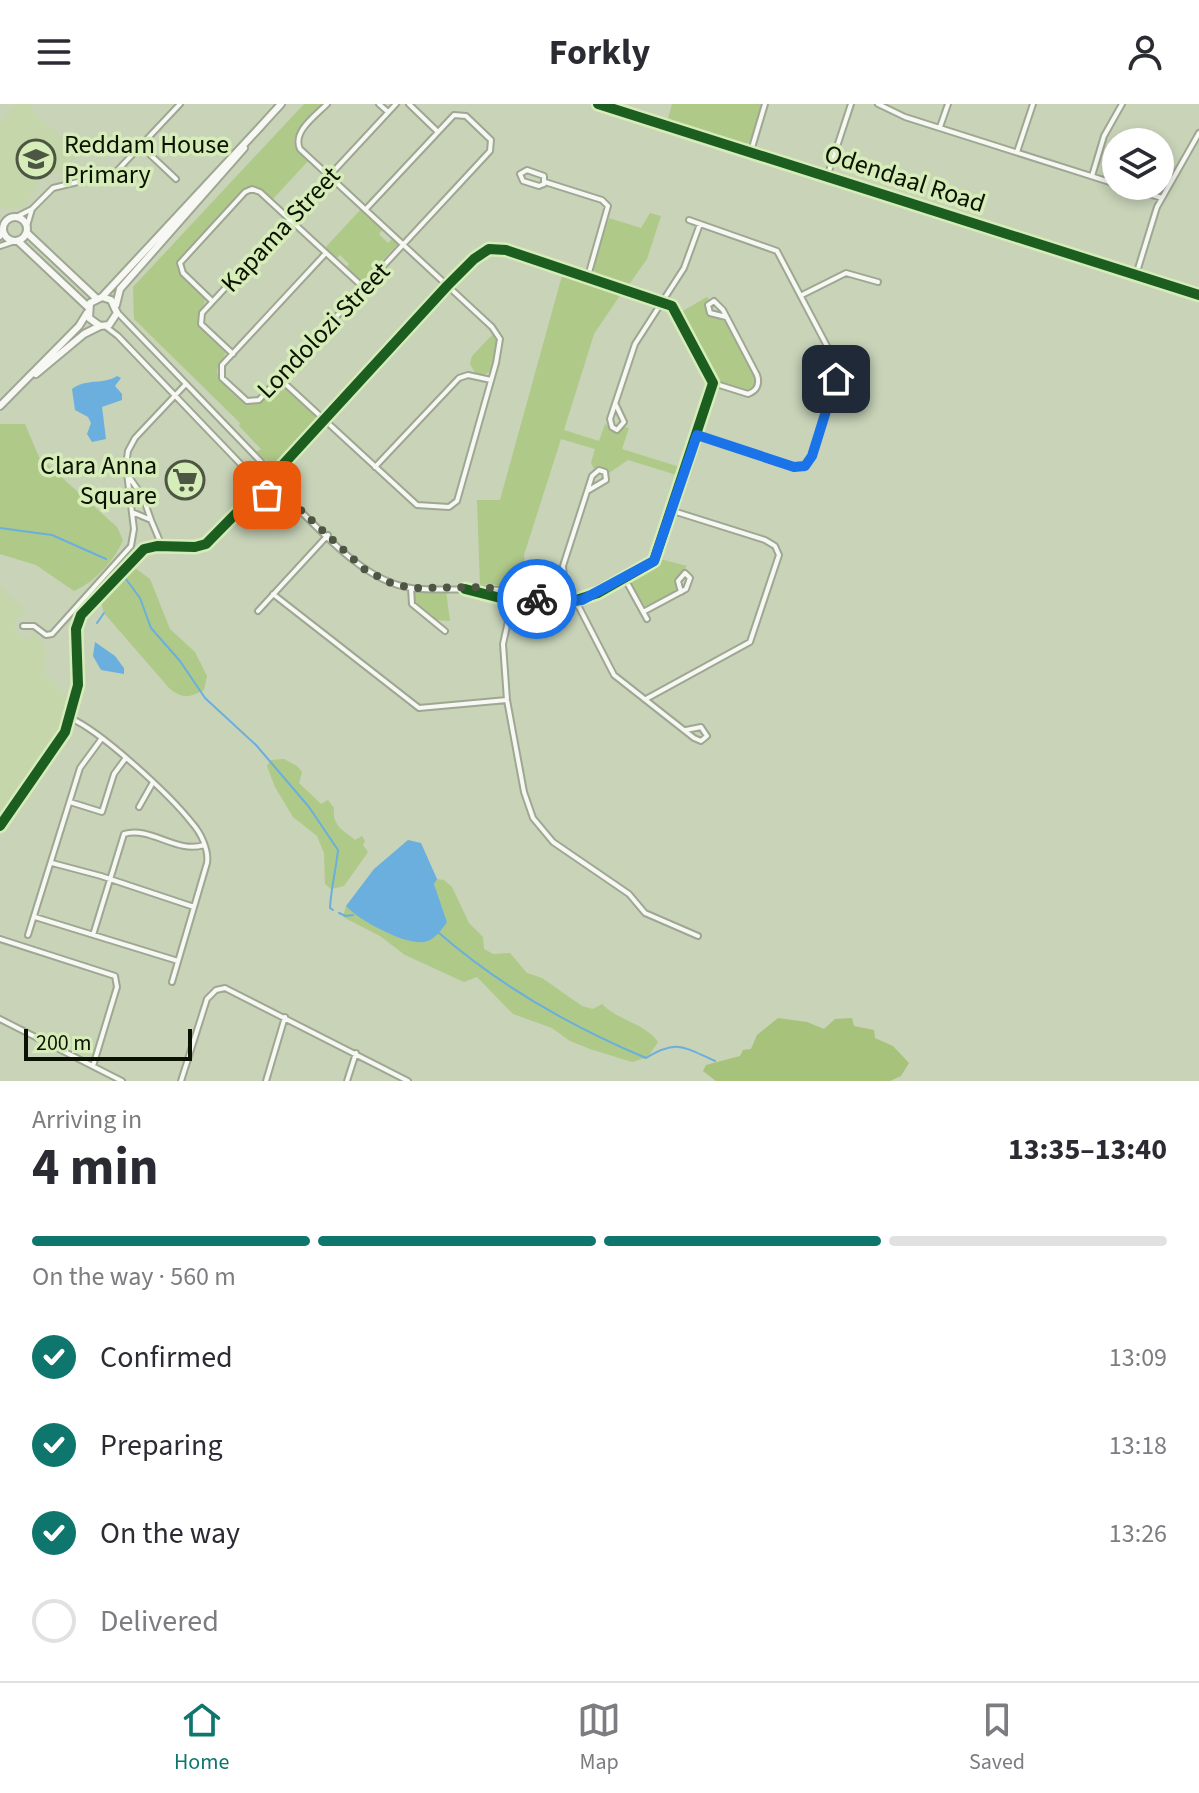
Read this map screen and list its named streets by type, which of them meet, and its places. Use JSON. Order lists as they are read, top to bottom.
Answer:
{
  "streets": {
    "street": ["Odendaal Road", "Kapama Street", "Londolozi Street"]
  },
  "crossings": [
    ["Kapama Street", "Londolozi Street"]
  ],
  "places": {
    "school or university": ["Reddam House Primary"],
    "supermarket": ["Clara Anna Square"]
  },
  "scale_bar": "200 m",
  "page": {
    "header": "Forkly",
    "scale": "200 m",
    "heading": ["4 min", "Arriving in", "13:35–13:40"],
    "bar": "On the way · 560 m",
    "list": [
      ["Confirmed", "13:09"],
      ["Preparing", "13:18"],
      ["On the way", "13:26"],
      "Delivered"
    ],
    "tabs": ["Home", "Map", "Saved"]
  }
}
